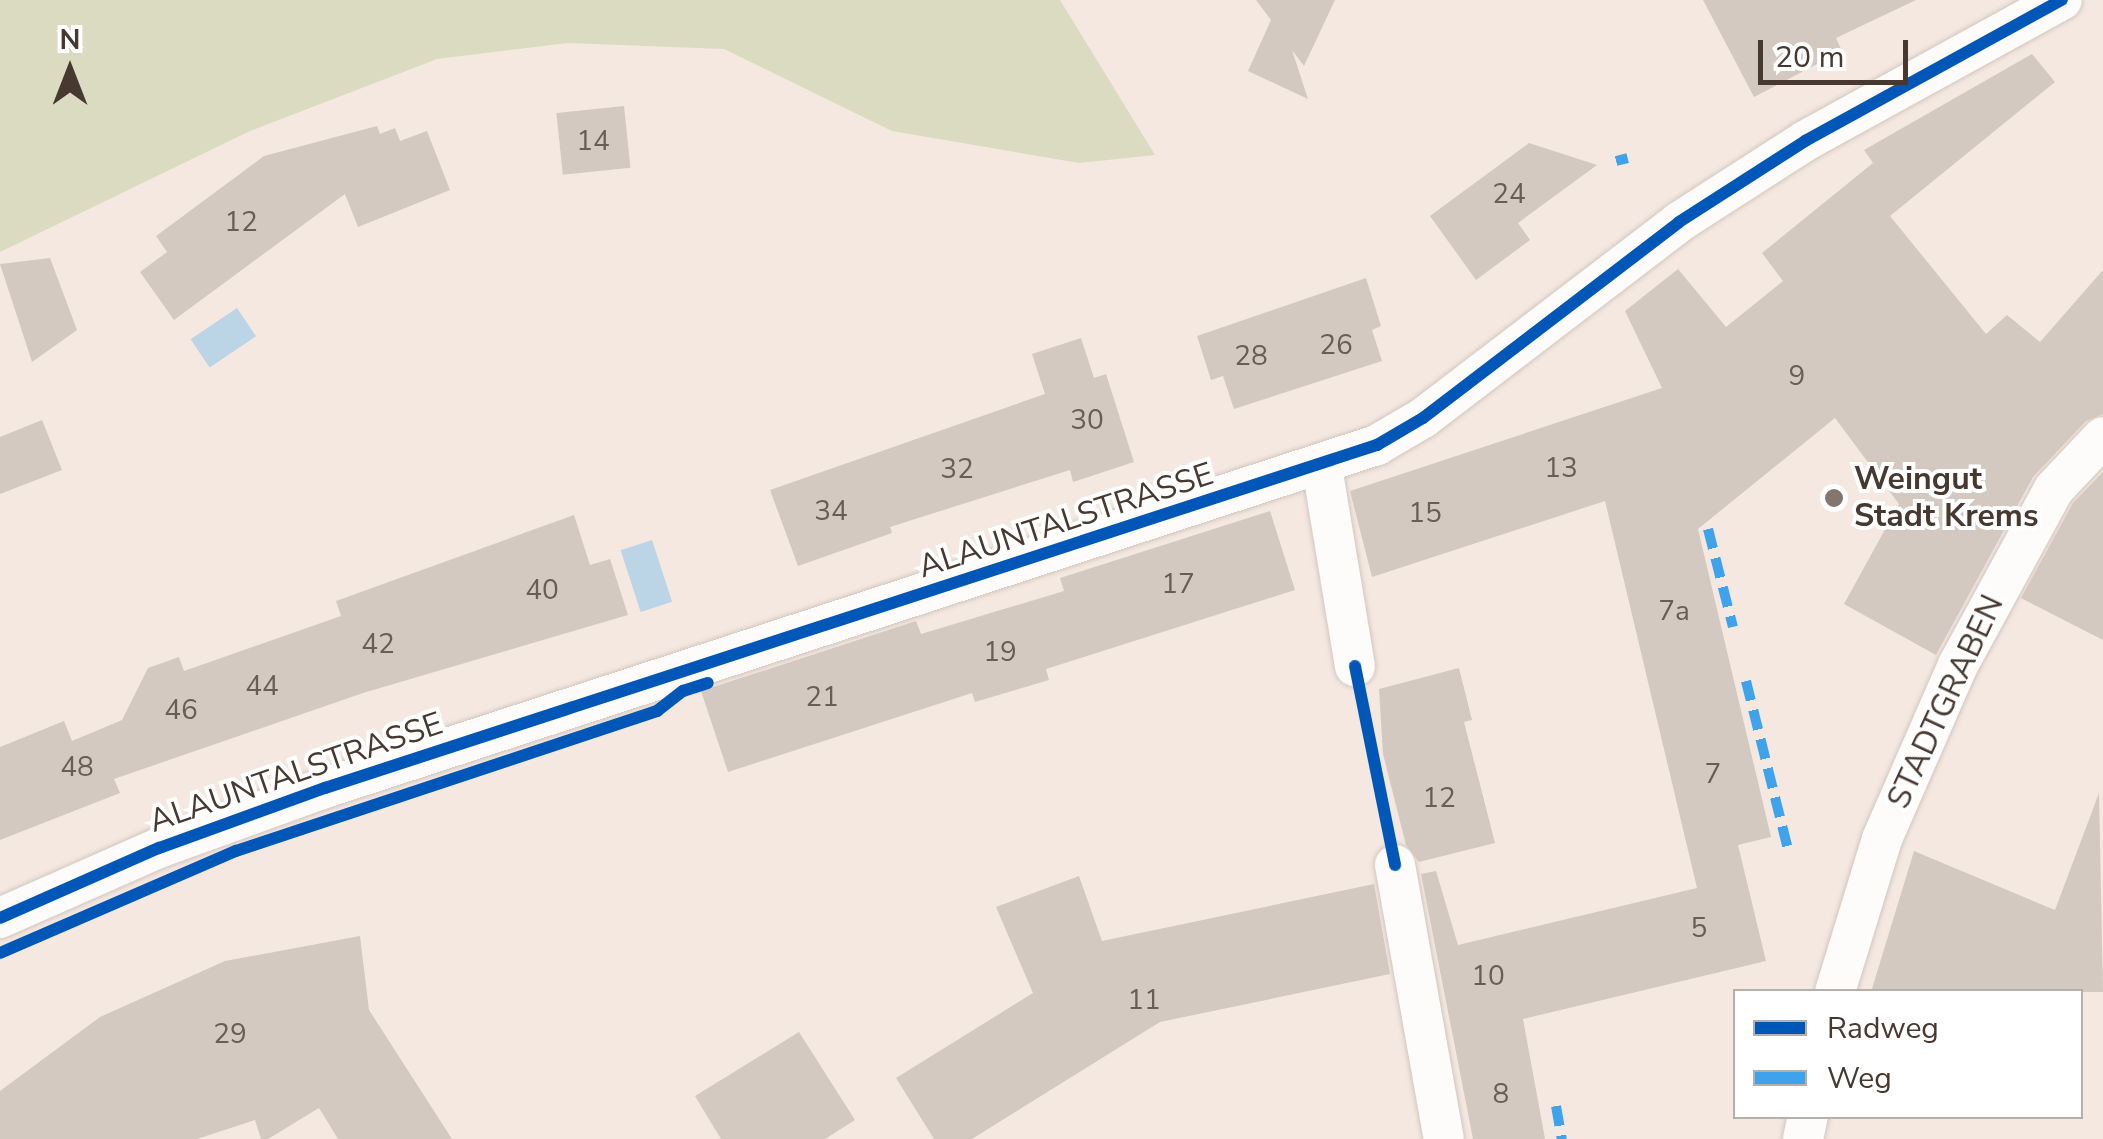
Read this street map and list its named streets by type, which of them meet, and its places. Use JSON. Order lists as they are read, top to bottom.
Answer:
{
  "streets": {
    "street": ["ALAUNTALSTRASSE", "STADTGRABEN"]
  },
  "places": ["Weingut Stadt Krems"],
  "house_numbers": [
    "14",
    "24",
    "12",
    "26",
    "28",
    "9",
    "30",
    "13",
    "32",
    "34",
    "15",
    "17",
    "40",
    "7a",
    "42",
    "19",
    "44",
    "21",
    "46",
    "48",
    "7",
    "12",
    "5",
    "10",
    "11",
    "29",
    "8"
  ],
  "legend": ["Radweg", "Weg"],
  "scale_bar": "20 m",
  "north": "top"
}
